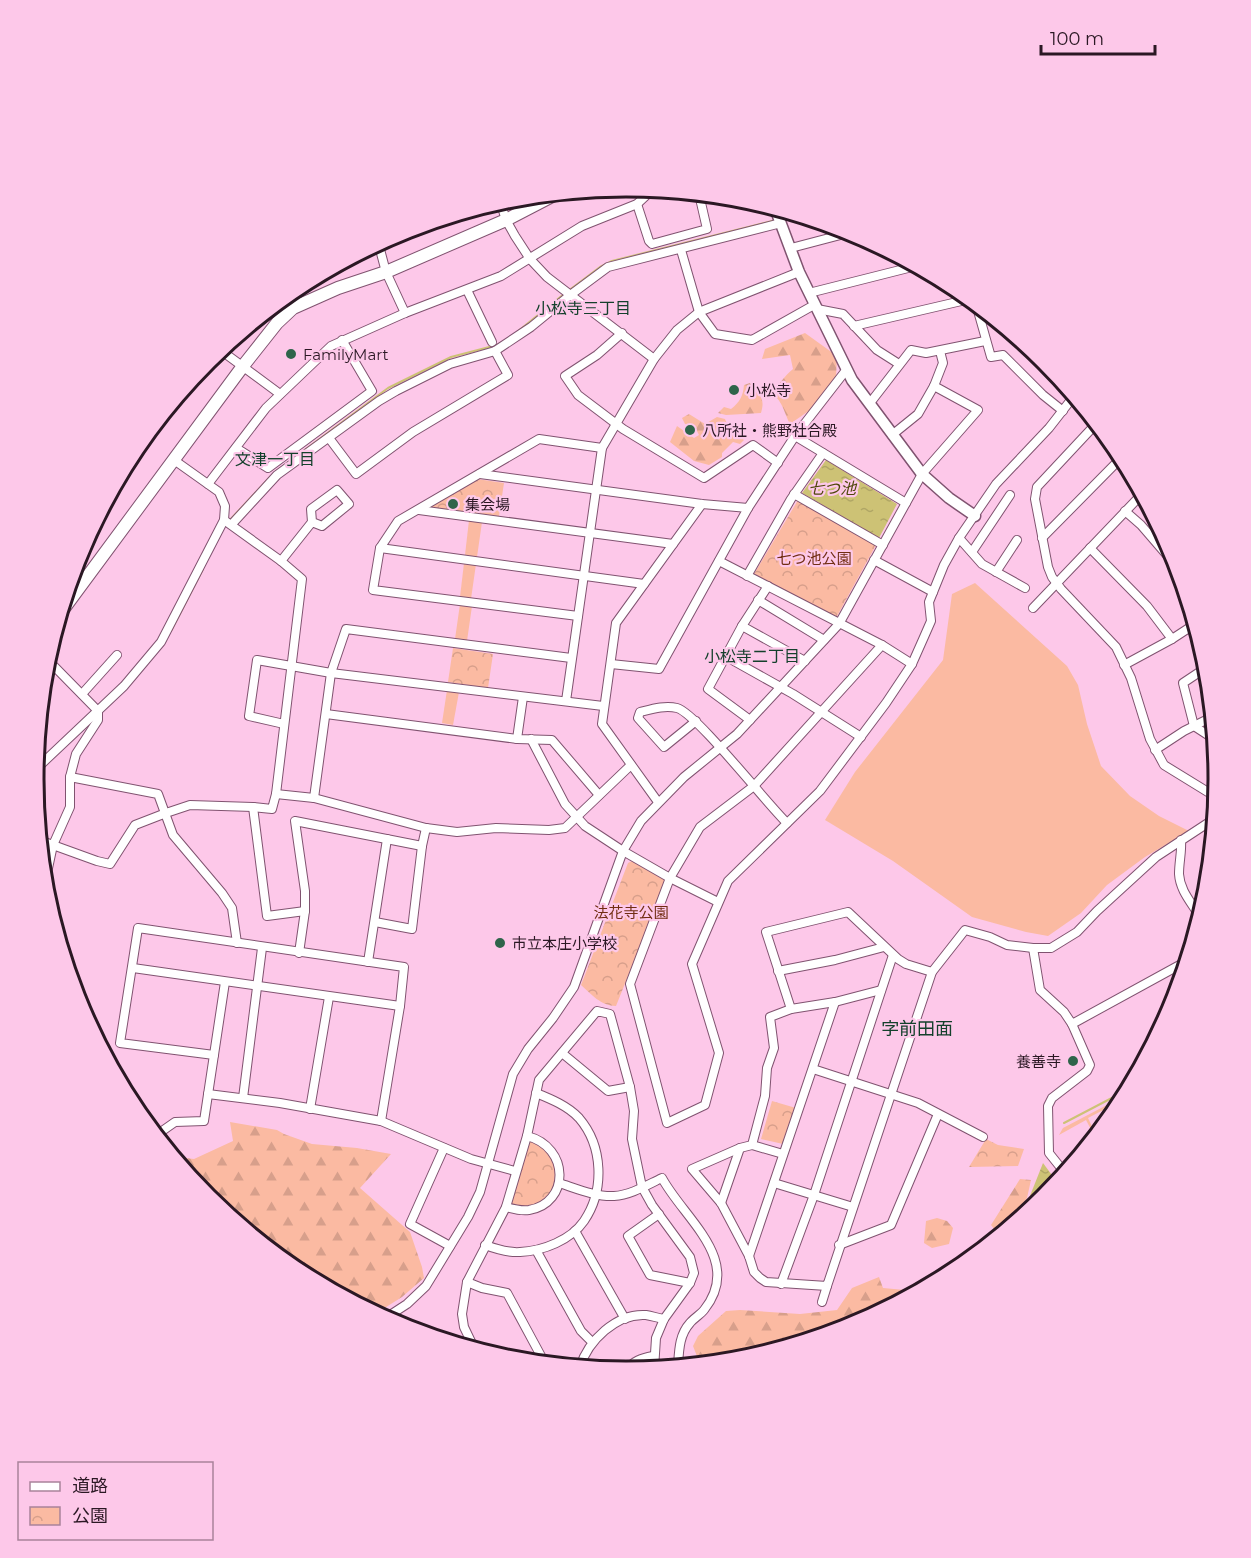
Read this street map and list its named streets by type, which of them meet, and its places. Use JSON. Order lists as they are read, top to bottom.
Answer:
{
  "districts": [
    "小松寺三丁目",
    "文津一丁目",
    "小松寺二丁目",
    "字前田面"
  ],
  "water": ["七つ池"],
  "parks": ["七つ池公園", "法花寺公園"],
  "places": [
    "FamilyMart",
    "小松寺",
    "八所社・熊野社合殿",
    "集会場",
    "市立本庄小学校",
    "養善寺"
  ],
  "legend": ["道路", "公園"],
  "scale_bar": "100 m"
}
